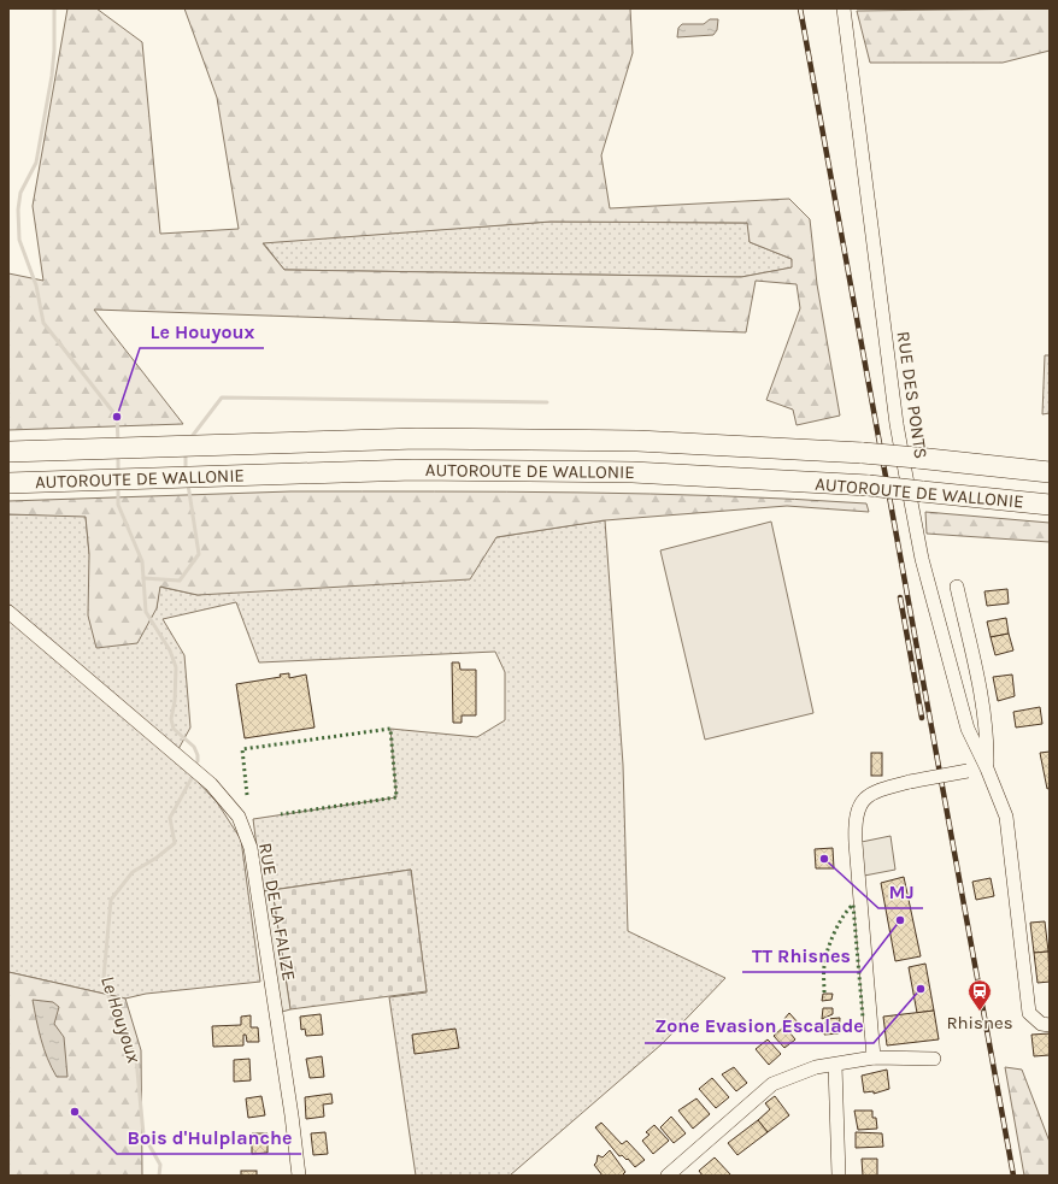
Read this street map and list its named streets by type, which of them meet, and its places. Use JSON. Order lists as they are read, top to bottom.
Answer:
{
  "streets": {
    "highway": ["AUTOROUTE DE WALLONIE"],
    "street": ["RUE DES PONTS", "RUE DE LA FALIZE"]
  },
  "water": ["Le Houyoux"],
  "places": {
    "other": [
      "Le Houyoux",
      "MJ",
      "TT Rhisnes",
      "Zone Evasion Escalade",
      "Bois d'Hulplanche"
    ],
    "station": ["Rhisnes"]
  }
}
